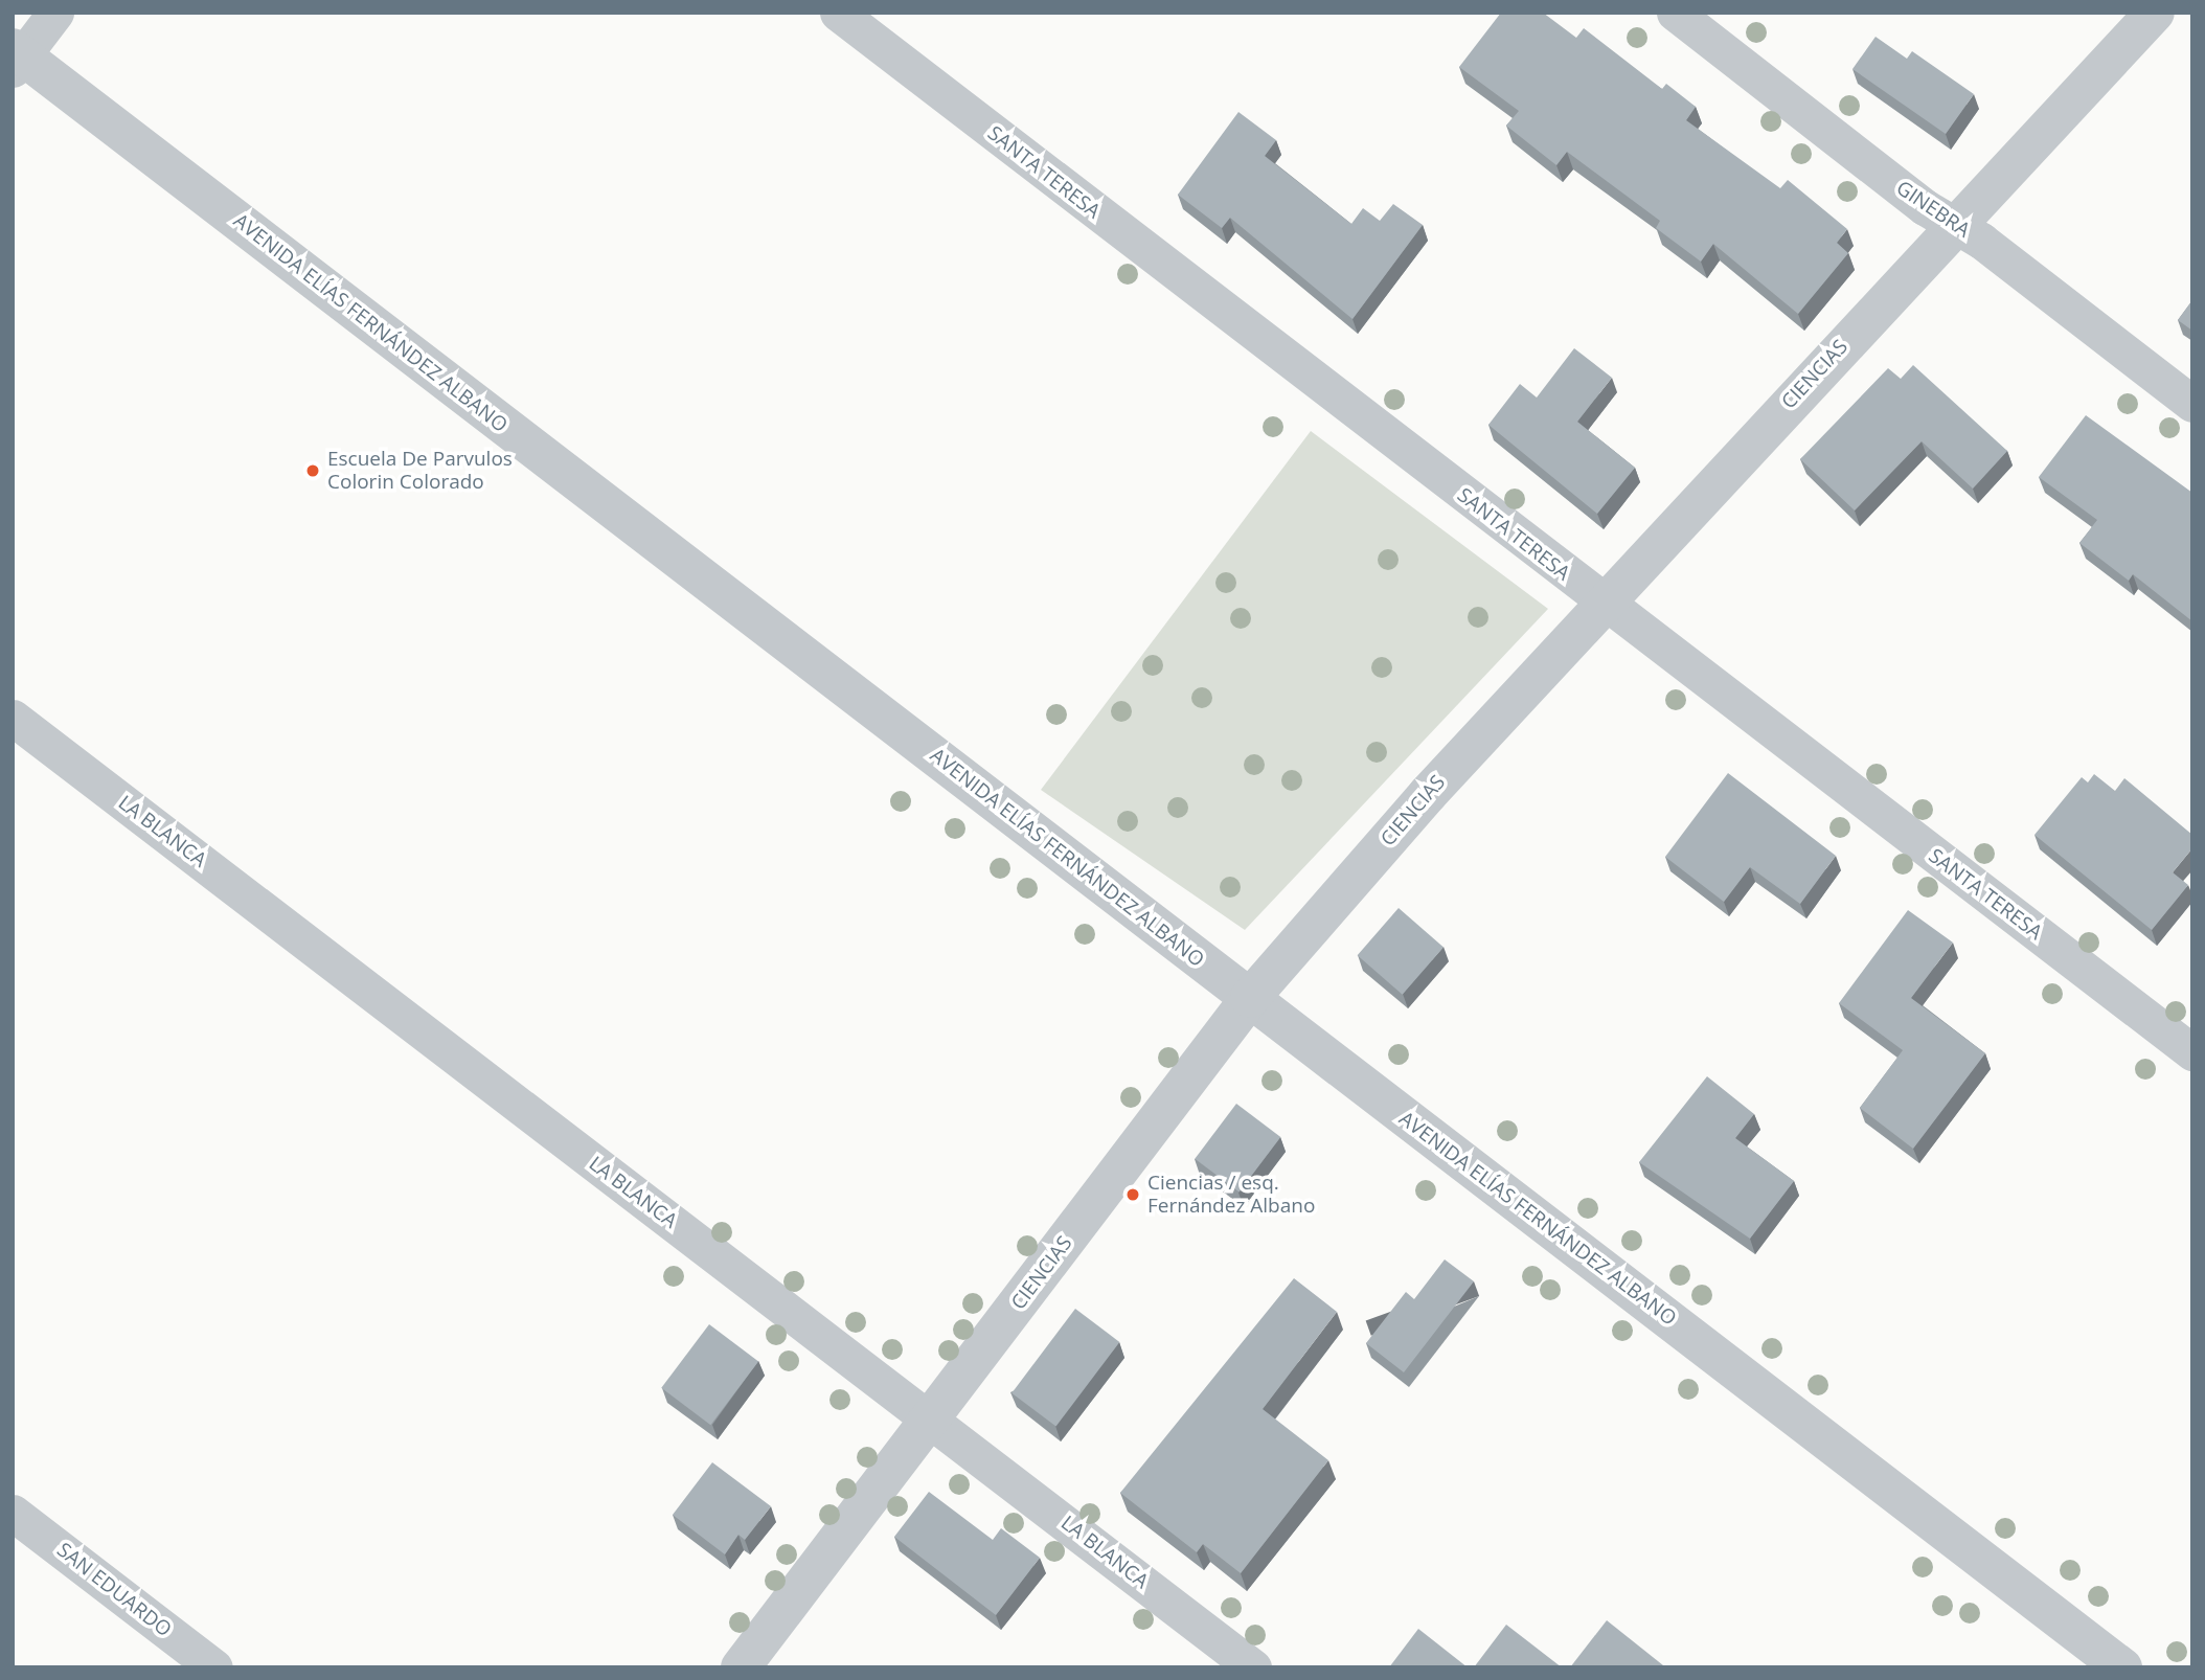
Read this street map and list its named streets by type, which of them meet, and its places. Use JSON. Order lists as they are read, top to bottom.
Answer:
{
  "streets": {
    "street": [
      "SANTA TERESA",
      "GINEBRA",
      "AVENIDA ELÍAS FERNÁNDEZ ALBANO",
      "CIENCIAS",
      "LA BLANCA",
      "SAN EDUARDO"
    ]
  },
  "crossings": [
    ["SANTA TERESA", "CIENCIAS"],
    ["GINEBRA", "CIENCIAS"],
    ["AVENIDA ELÍAS FERNÁNDEZ ALBANO", "CIENCIAS"],
    ["CIENCIAS", "LA BLANCA"]
  ],
  "places": ["Escuela De Parvulos Colorin Colorado", "Ciencias / esq. Fernández Albano"]
}
